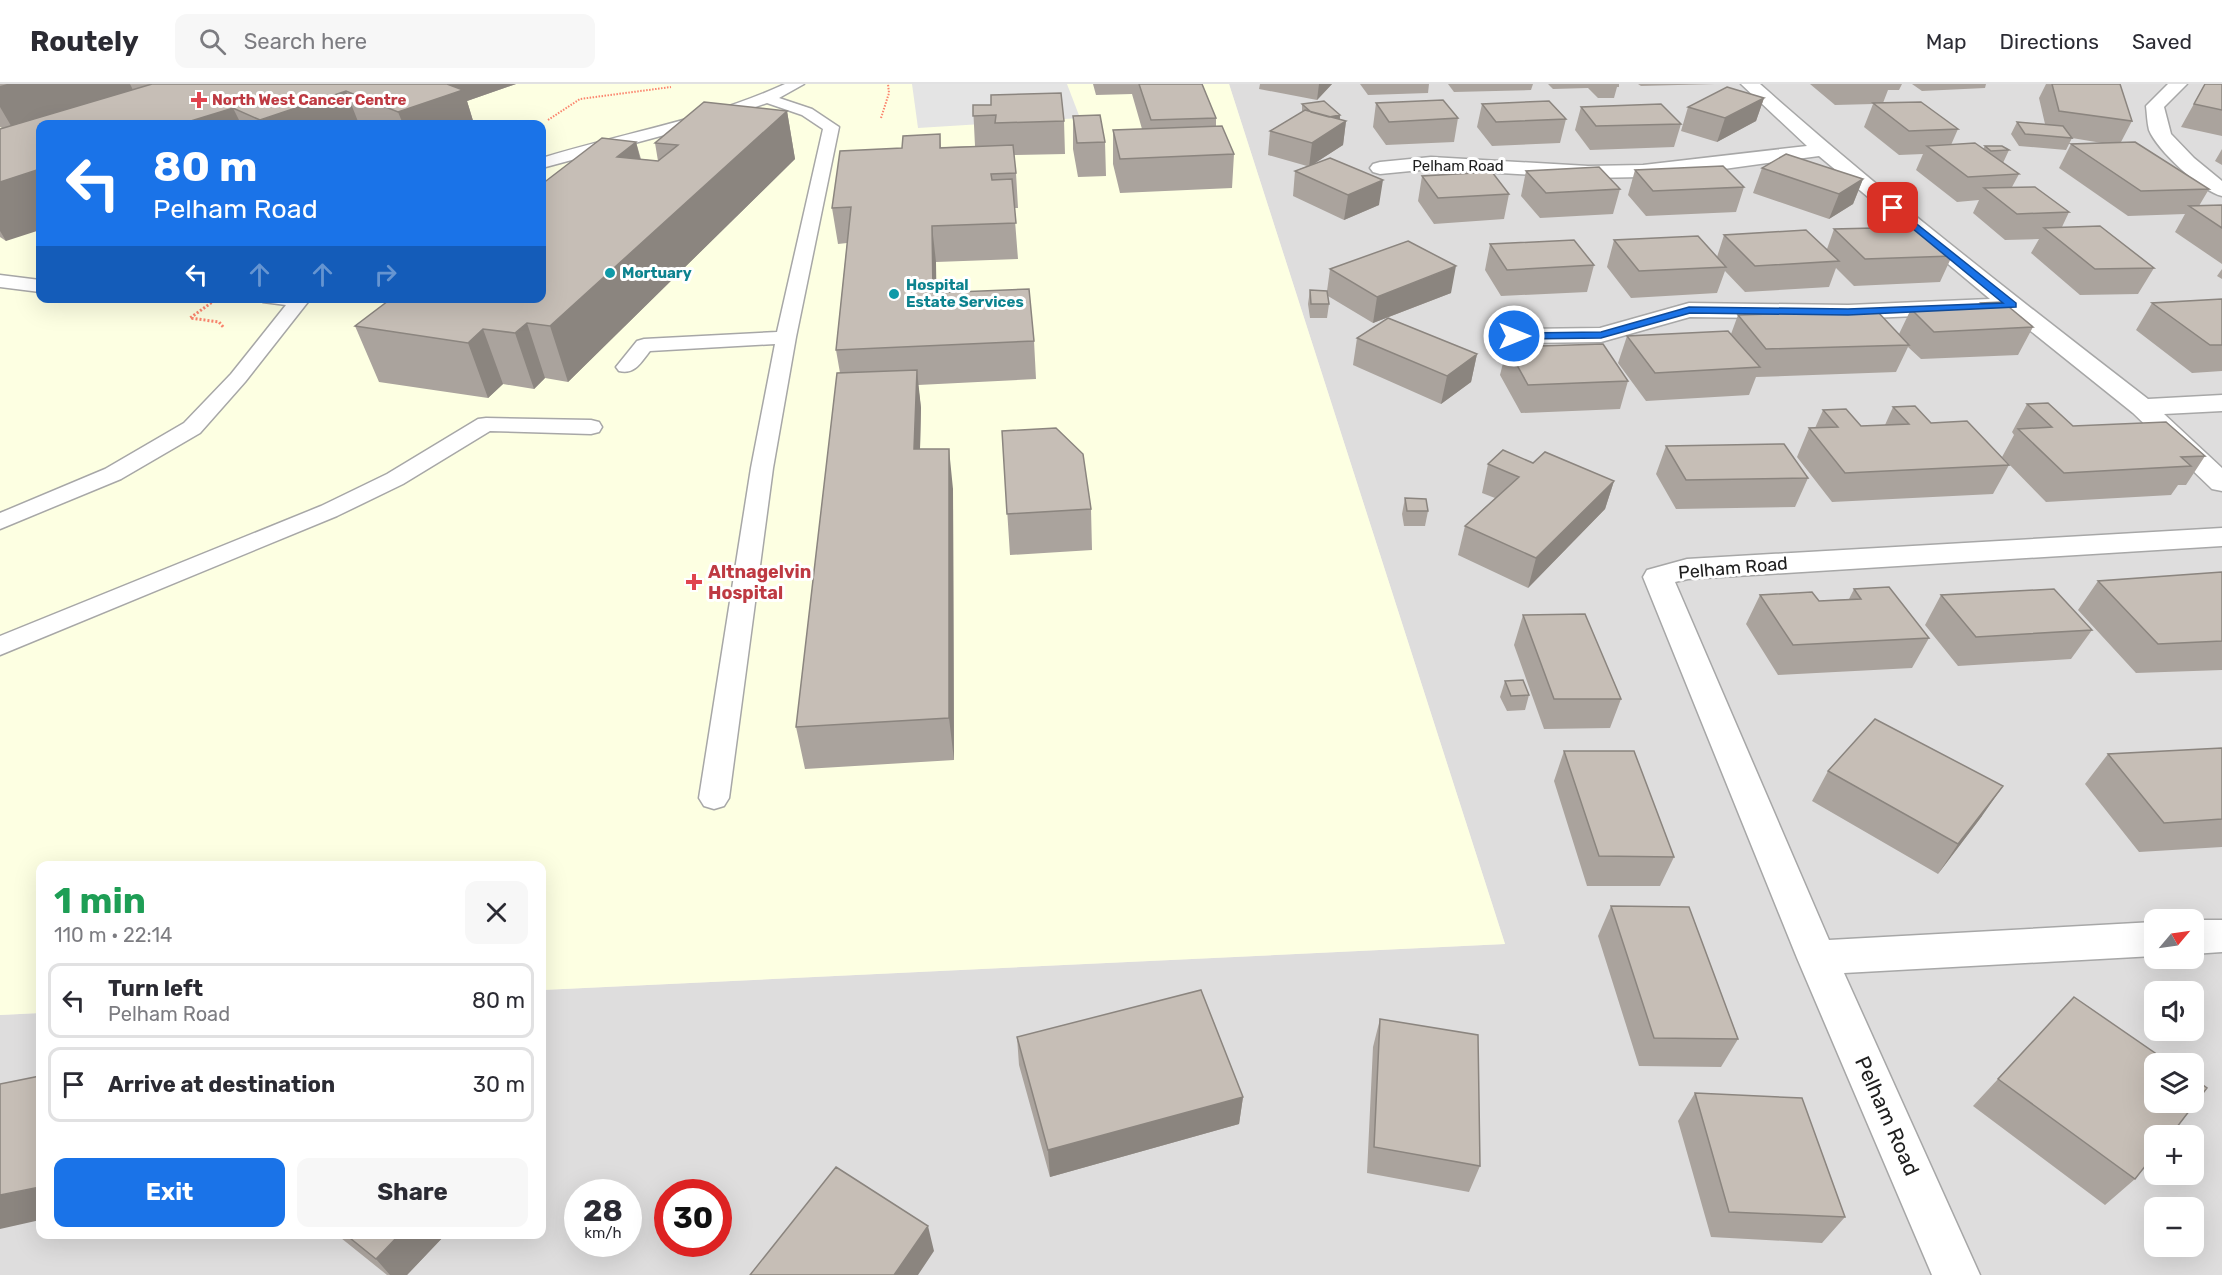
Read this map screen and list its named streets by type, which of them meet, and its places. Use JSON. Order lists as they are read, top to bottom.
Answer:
{
  "streets": {
    "street": ["Pelham Road"]
  },
  "places": {
    "health": ["North West Cancer Centre", "Altnagelvin Hospital"],
    "other": ["Mortuary", "Hospital Estate Services"]
  },
  "north": "top right",
  "page": {
    "header": "Routely",
    "search": "Search here",
    "nav": ["Map", "Directions", "Saved"],
    "turn": ["80 m", "Pelham Road"],
    "heading": ["1 min", "110 m · 22:14"],
    "map_buttons": ["+", "−"],
    "list": [
      {
        "name": "Turn left",
        "note": "Pelham Road",
        "value": "80 m"
      },
      {
        "name": "Arrive at destination",
        "value": "30 m"
      }
    ],
    "buttons": ["Exit", "Share"],
    "speed": "28 km/h",
    "limit": "30"
  }
}
